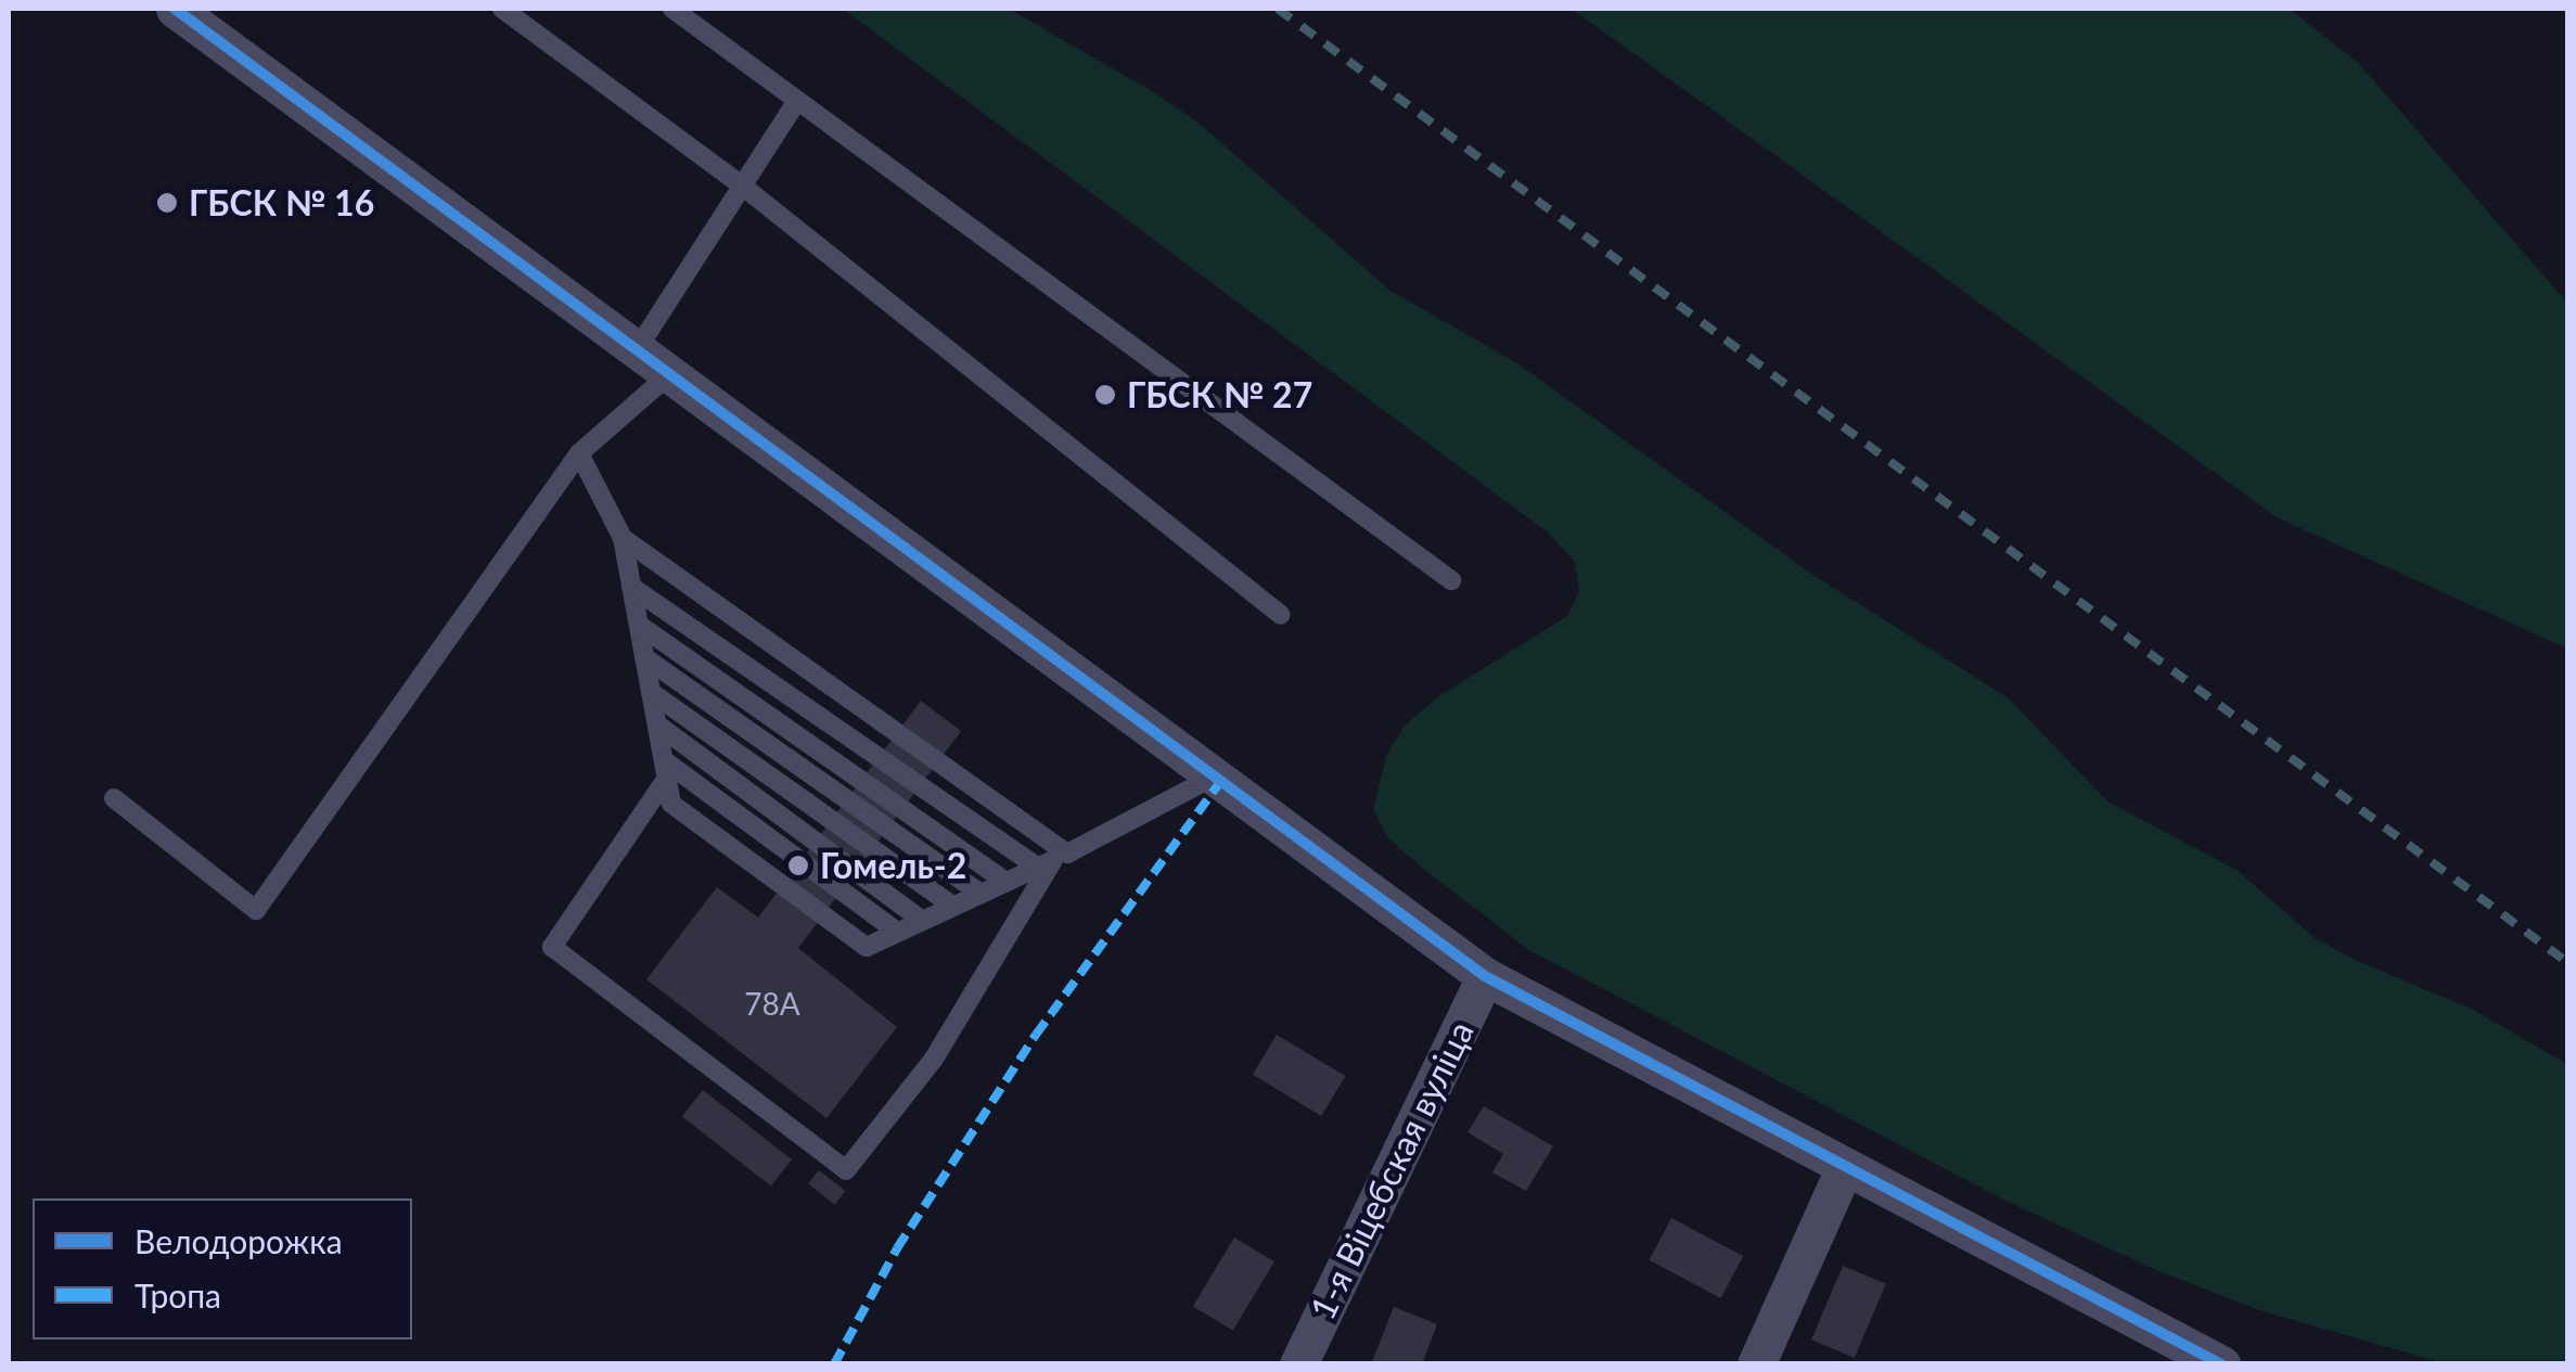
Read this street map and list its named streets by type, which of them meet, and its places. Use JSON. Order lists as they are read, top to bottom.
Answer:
{
  "streets": {
    "street": ["1-я Віцебская вуліца"]
  },
  "places": ["ГБСК № 16", "ГБСК № 27", "Гомель-2"],
  "house_numbers": ["78А"],
  "legend": ["Велодорожка", "Тропа"]
}
